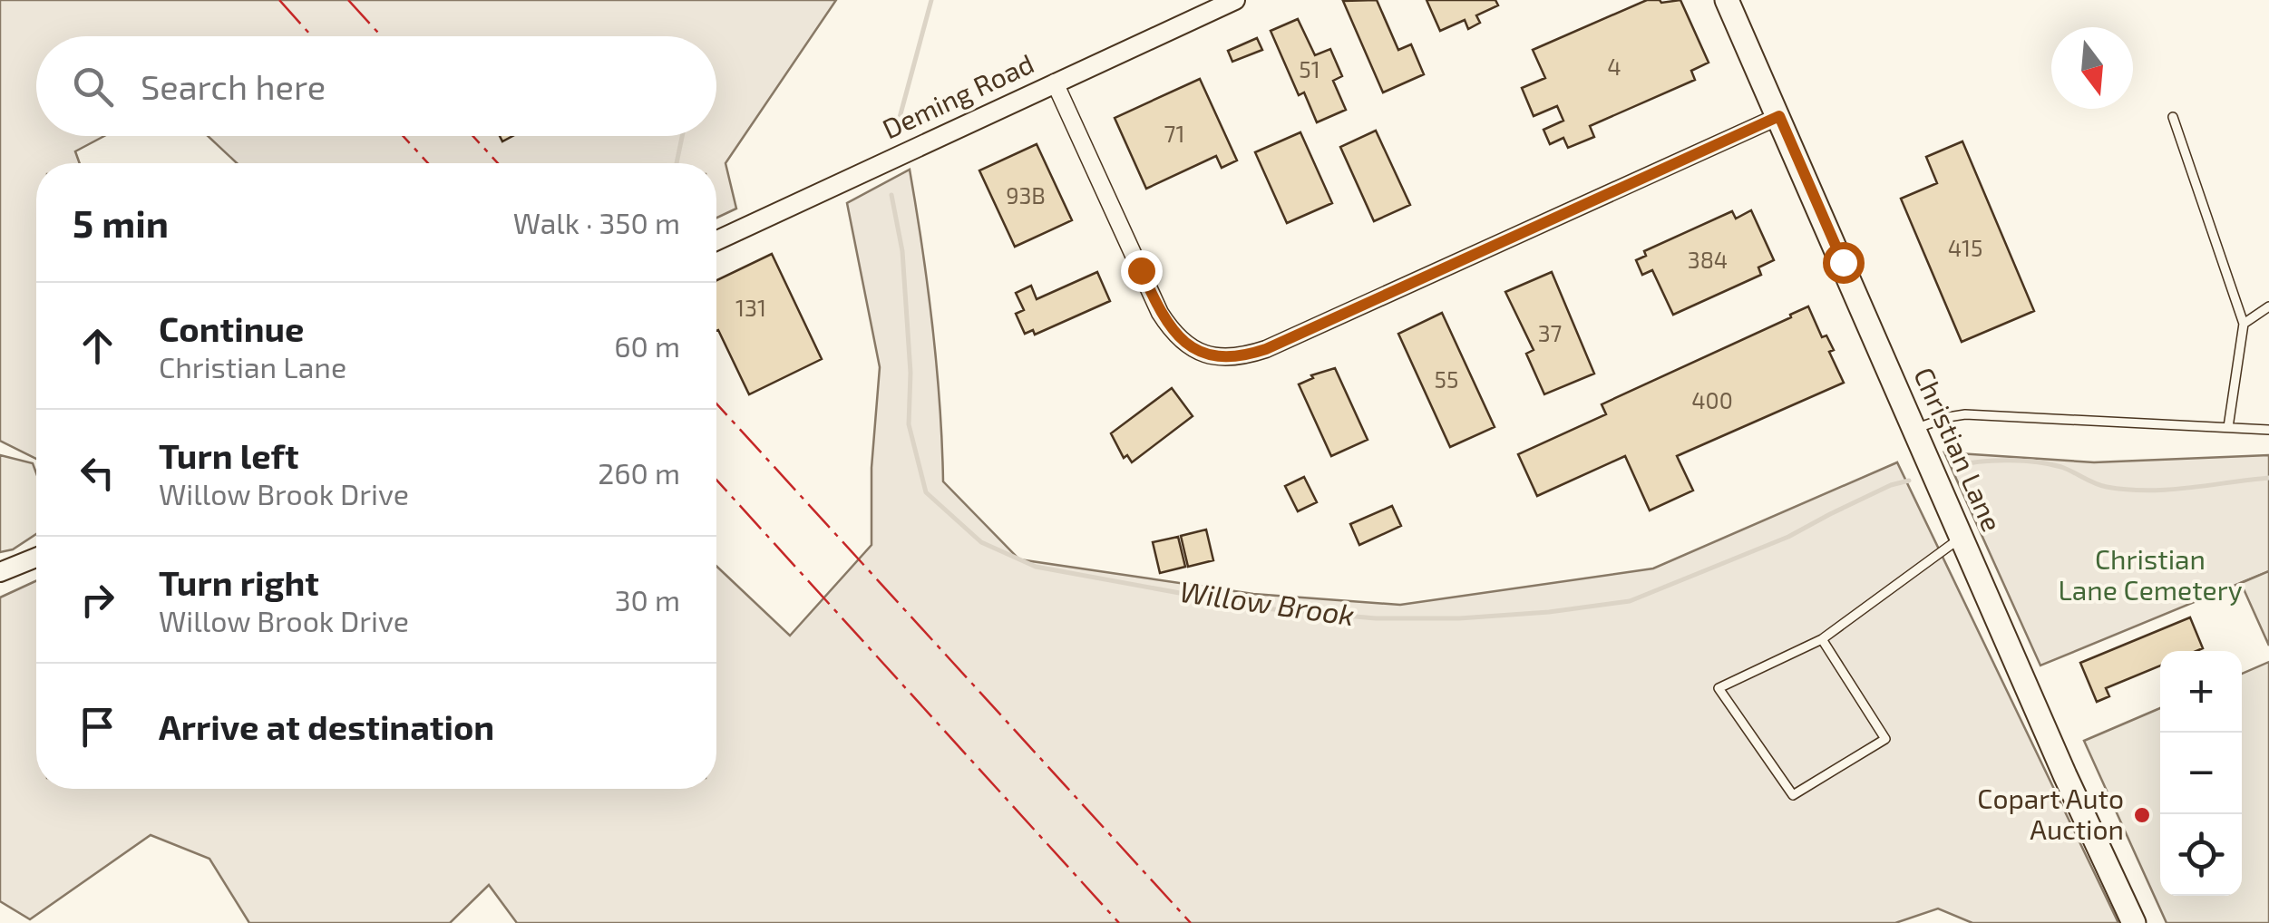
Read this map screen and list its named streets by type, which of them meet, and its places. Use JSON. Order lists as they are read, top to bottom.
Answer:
{
  "streets": {
    "main road": ["Christian Lane"],
    "street": ["Deming Road"]
  },
  "water": ["Willow Brook"],
  "parks": ["Christian Lane Cemetery"],
  "places": ["Copart Auto Auction"],
  "house_numbers": [
    "4",
    "51",
    "71",
    "93B",
    "415",
    "384",
    "131",
    "37",
    "55",
    "400"
  ],
  "north": "bottom",
  "page": {
    "search": "Search here",
    "heading": ["5 min", "Walk · 350 m"],
    "list": [
      ["Continue", "Christian Lane", "60 m"],
      ["Turn left", "Willow Brook Drive", "260 m"],
      ["Turn right", "Willow Brook Drive", "30 m"],
      "Arrive at destination"
    ],
    "map_buttons": ["+", "−"]
  }
}
